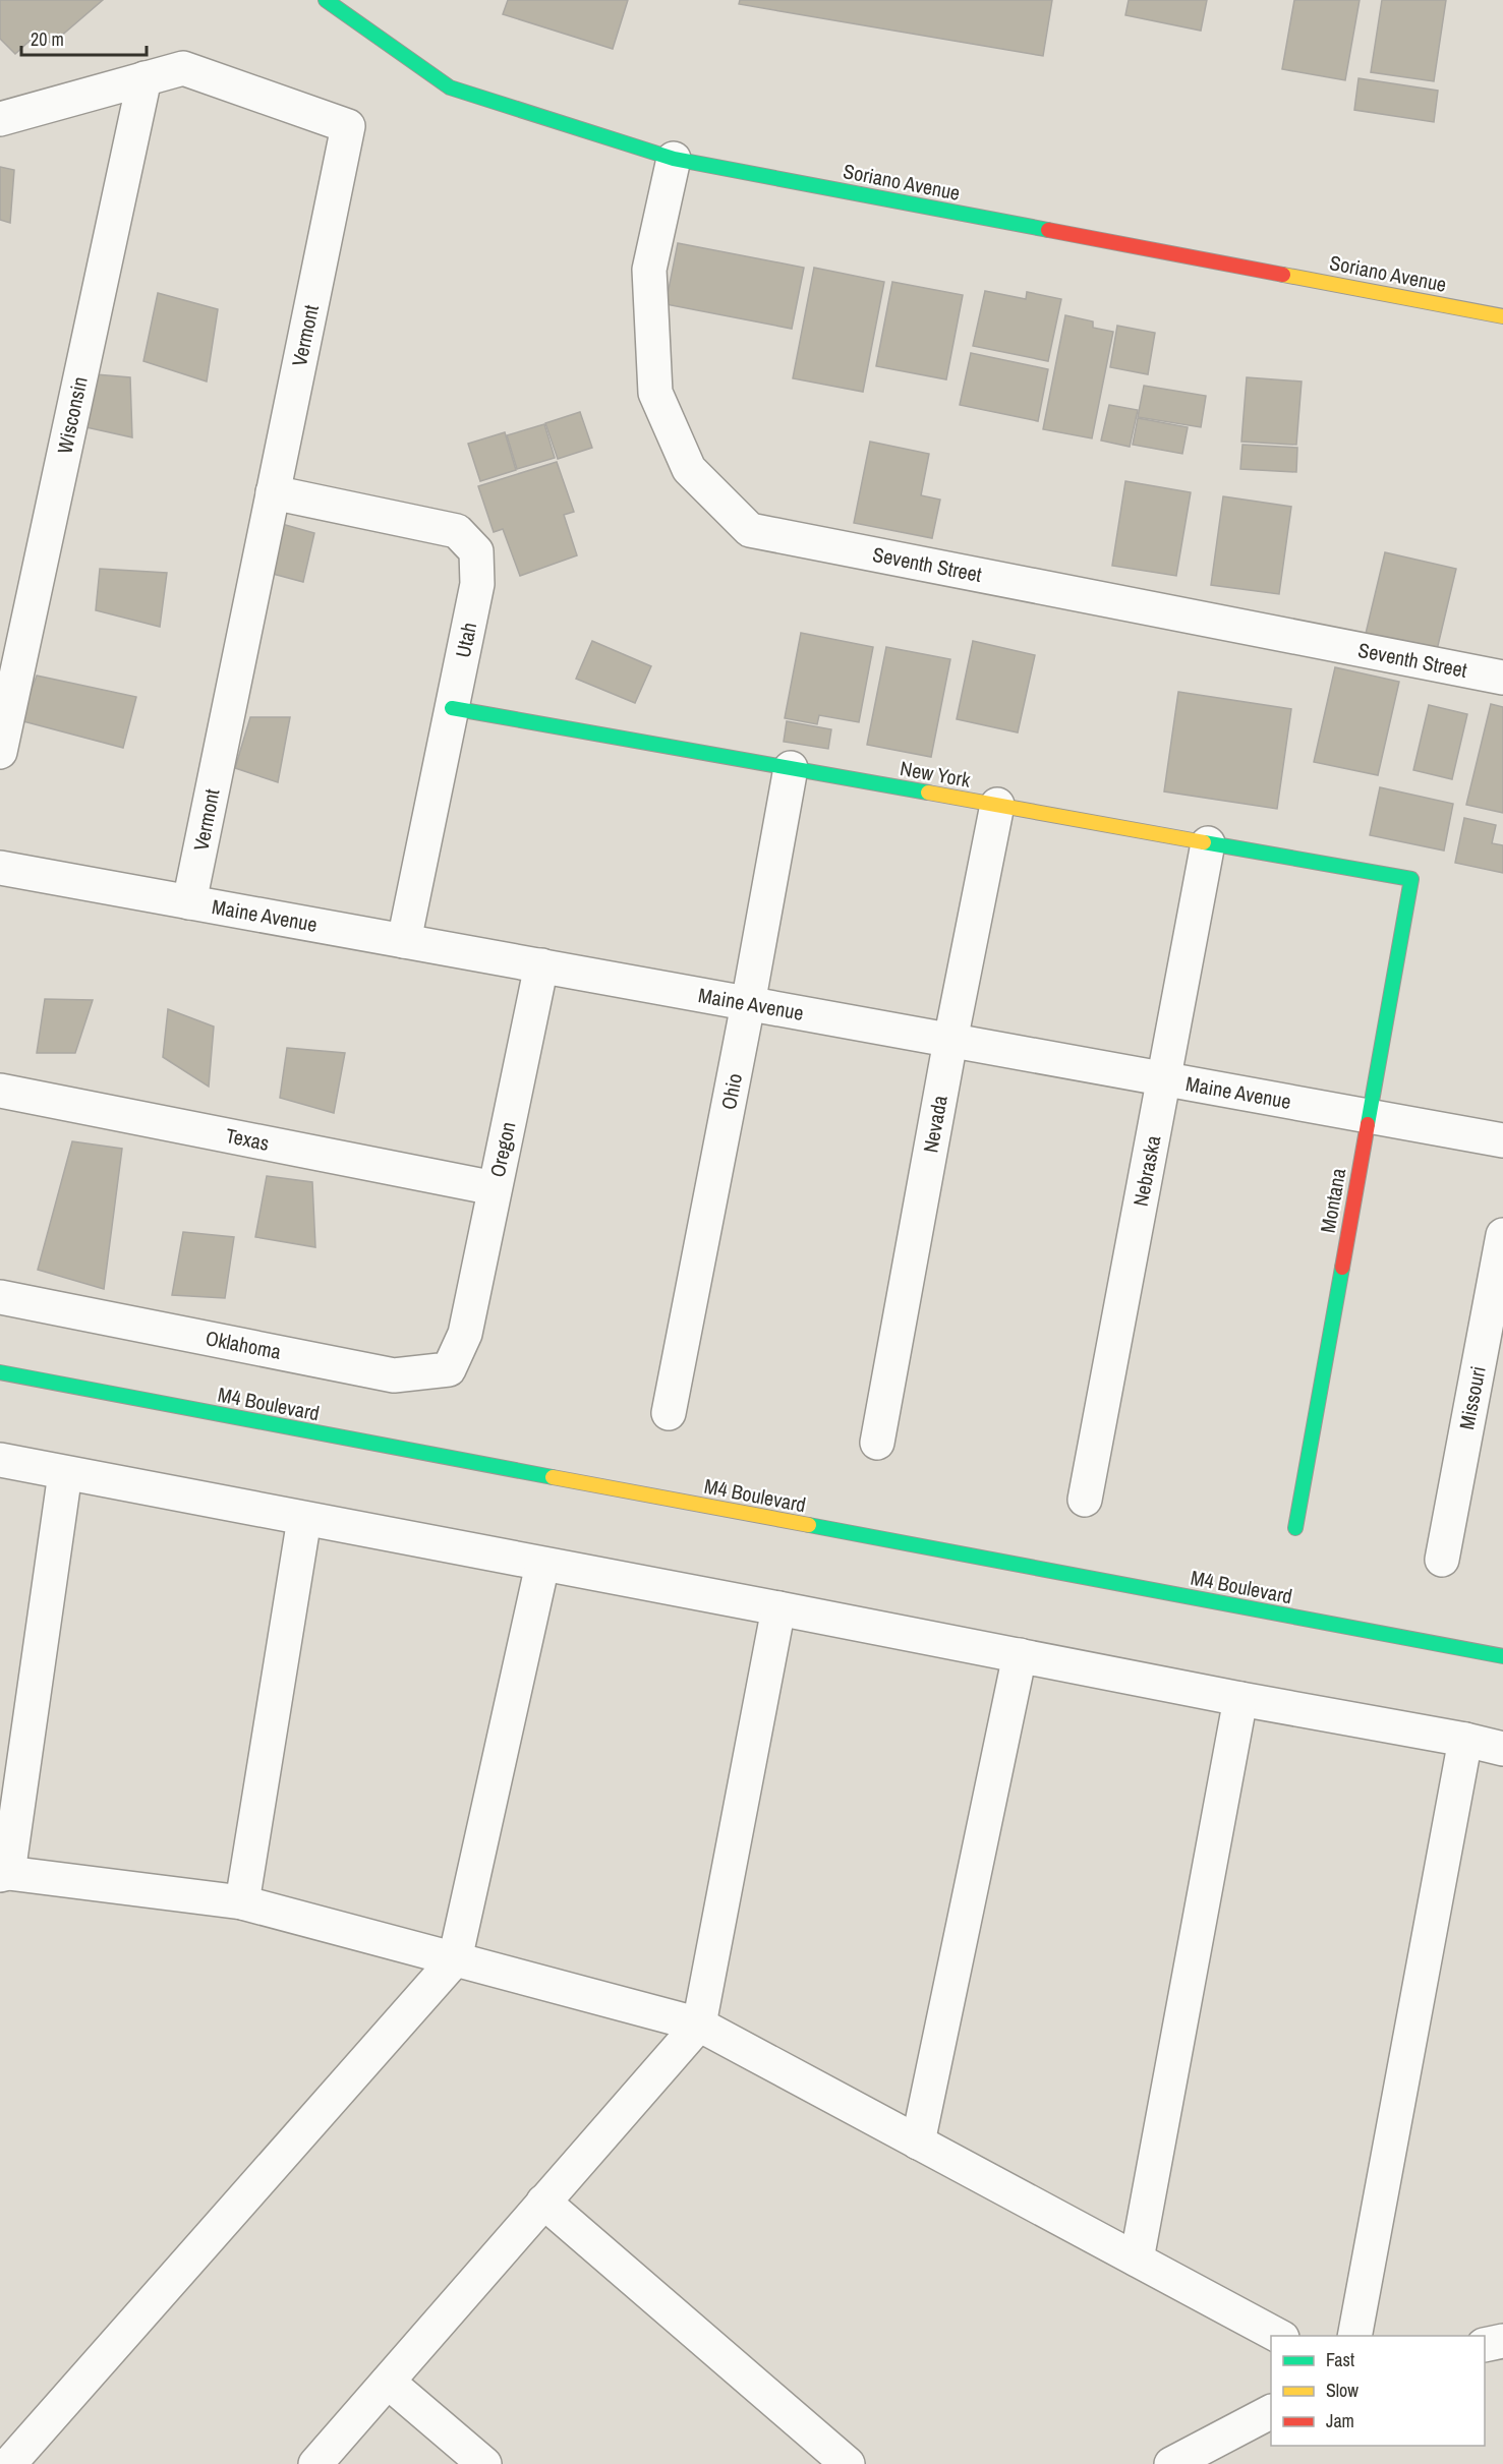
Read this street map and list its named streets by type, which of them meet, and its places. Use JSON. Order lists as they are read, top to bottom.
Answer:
{
  "streets": {
    "street": [
      "Soriano Avenue",
      "Vermont",
      "Wisconsin",
      "Seventh Street",
      "Utah",
      "New York",
      "Maine Avenue",
      "Ohio",
      "Nevada",
      "Texas",
      "Oregon",
      "Nebraska",
      "Montana",
      "Oklahoma",
      "Missouri",
      "M4 Boulevard"
    ]
  },
  "crossings": [
    ["Soriano Avenue", "Seventh Street"],
    ["Vermont", "Wisconsin"],
    ["Vermont", "Utah"],
    ["Vermont", "Maine Avenue"],
    ["Utah", "New York"],
    ["Utah", "Maine Avenue"],
    ["New York", "Ohio"],
    ["New York", "Nevada"],
    ["New York", "Nebraska"],
    ["New York", "Montana"],
    ["Maine Avenue", "Ohio"],
    ["Maine Avenue", "Nevada"],
    ["Maine Avenue", "Oregon"],
    ["Maine Avenue", "Nebraska"],
    ["Maine Avenue", "Montana"],
    ["Texas", "Oregon"],
    ["Oregon", "Oklahoma"]
  ],
  "legend": ["Fast", "Slow", "Jam"],
  "scale_bar": "20 m"
}
